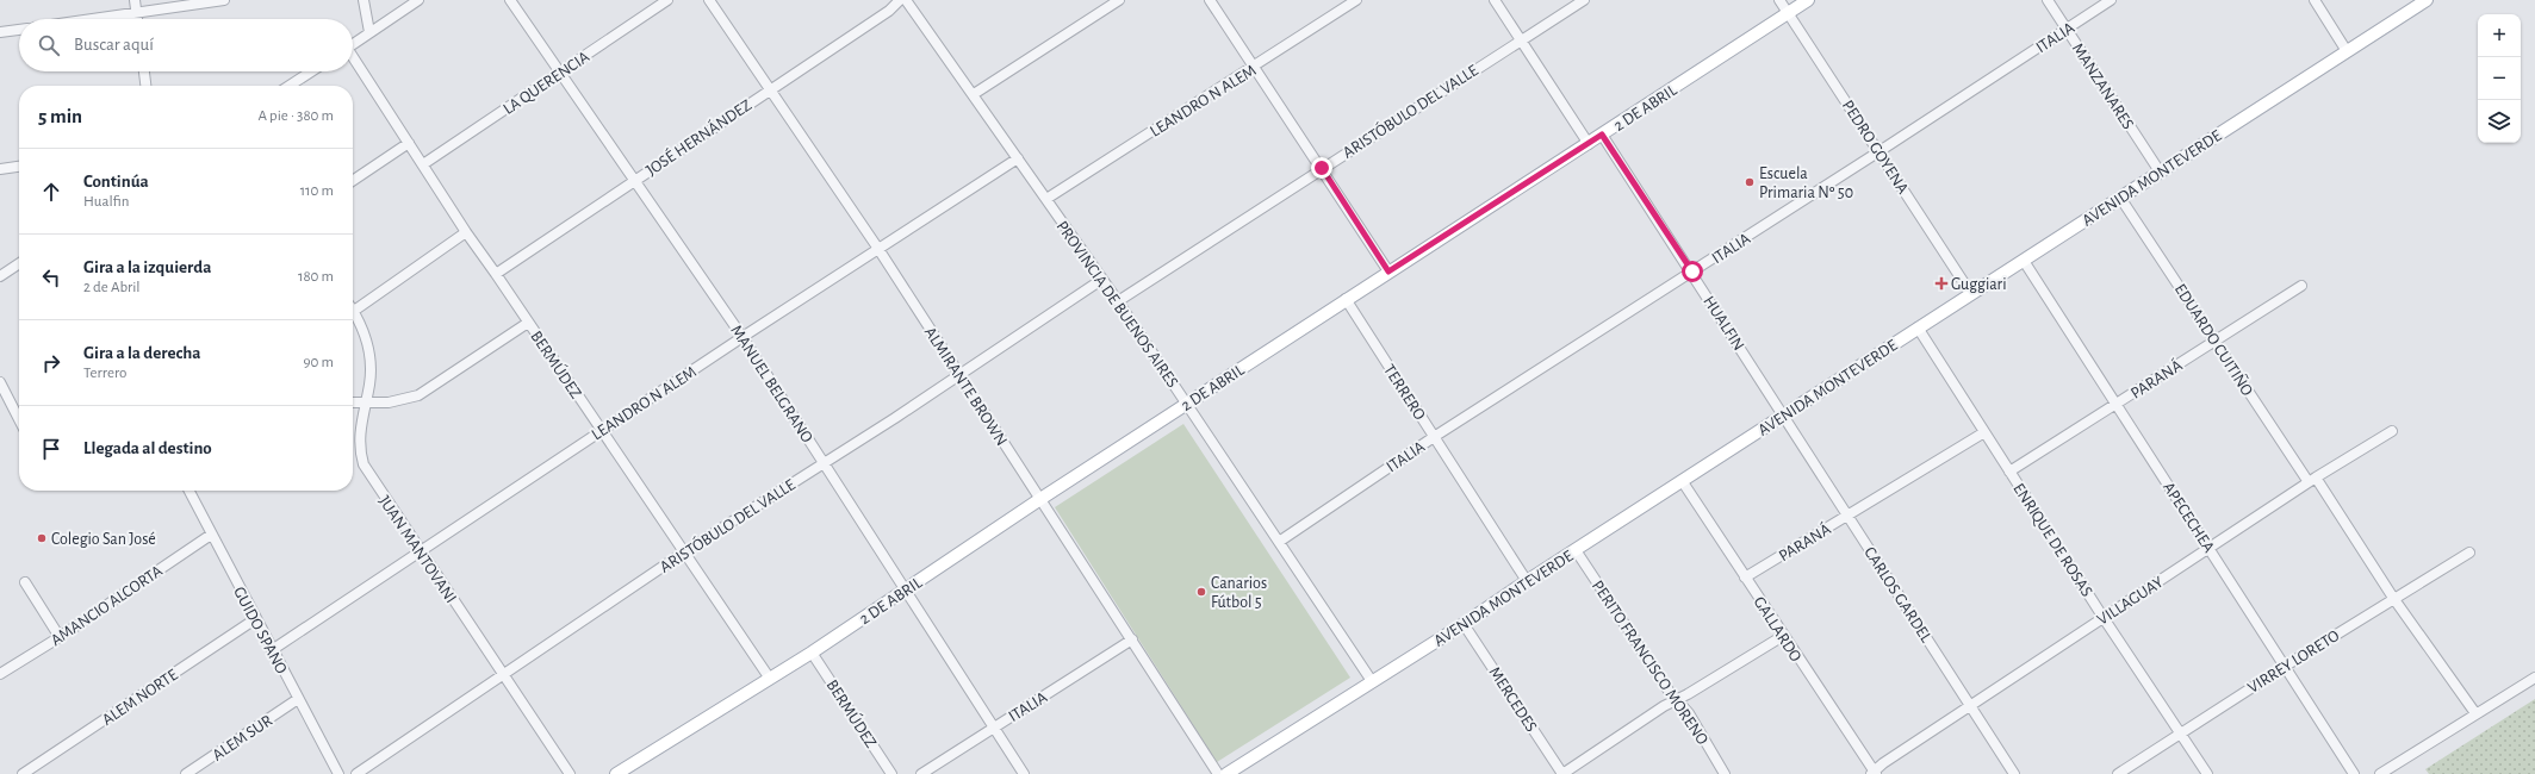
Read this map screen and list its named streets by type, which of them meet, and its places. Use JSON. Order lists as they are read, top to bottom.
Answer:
{
  "streets": {
    "main road": ["2 DE ABRIL", "AVENIDA MONTEVERDE"],
    "street": [
      "ITALIA",
      "LA QUERENCIA",
      "MANZANARES",
      "LEANDRO N ALEM",
      "ARISTÓBULO DEL VALLE",
      "JOSÉ HERNÁNDEZ",
      "PEDRO GOYENA",
      "PROVINCIA DE BUENOS AIRES",
      "HUALFIN",
      "EDUARDO CUITIÑO",
      "BERMÚDEZ",
      "PARANÁ",
      "MANUEL BELGRANO",
      "ALMIRANTE BROWN",
      "TERRERO",
      "APECECHEA",
      "ENRIQUE DE ROSAS",
      "JUAN MANTOVANI",
      "CARLOS GARDEL",
      "VILLAGUAY",
      "AMANCIO ALCORTA",
      "GALLARDO",
      "GUIDO SPANO",
      "VIRREY LORETO",
      "PERITO FRANCISCO MORENO",
      "ALEM NORTE",
      "MERCEDES",
      "ALEM SUR"
    ]
  },
  "crossings": [
    ["ITALIA", "MANZANARES"],
    ["ITALIA", "PEDRO GOYENA"],
    ["ITALIA", "PROVINCIA DE BUENOS AIRES"],
    ["ITALIA", "HUALFIN"],
    ["ITALIA", "MANUEL BELGRANO"],
    ["ITALIA", "ALMIRANTE BROWN"],
    ["ITALIA", "TERRERO"],
    ["LA QUERENCIA", "BERMÚDEZ"],
    ["LA QUERENCIA", "MANUEL BELGRANO"],
    ["MANZANARES", "AVENIDA MONTEVERDE"],
    ["LEANDRO N ALEM", "PROVINCIA DE BUENOS AIRES"],
    ["LEANDRO N ALEM", "BERMÚDEZ"],
    ["LEANDRO N ALEM", "MANUEL BELGRANO"],
    ["LEANDRO N ALEM", "ALMIRANTE BROWN"],
    ["LEANDRO N ALEM", "JUAN MANTOVANI"],
    ["LEANDRO N ALEM", "GUIDO SPANO"],
    ["2 DE ABRIL", "PEDRO GOYENA"],
    ["2 DE ABRIL", "PROVINCIA DE BUENOS AIRES"],
    ["2 DE ABRIL", "HUALFIN"],
    ["2 DE ABRIL", "BERMÚDEZ"],
    ["2 DE ABRIL", "MANUEL BELGRANO"],
    ["2 DE ABRIL", "ALMIRANTE BROWN"],
    ["2 DE ABRIL", "TERRERO"],
    ["ARISTÓBULO DEL VALLE", "PROVINCIA DE BUENOS AIRES"],
    ["ARISTÓBULO DEL VALLE", "BERMÚDEZ"],
    ["ARISTÓBULO DEL VALLE", "MANUEL BELGRANO"],
    ["ARISTÓBULO DEL VALLE", "ALMIRANTE BROWN"],
    ["ARISTÓBULO DEL VALLE", "JUAN MANTOVANI"],
    ["JOSÉ HERNÁNDEZ", "BERMÚDEZ"],
    ["JOSÉ HERNÁNDEZ", "MANUEL BELGRANO"],
    ["JOSÉ HERNÁNDEZ", "ALMIRANTE BROWN"],
    ["PEDRO GOYENA", "AVENIDA MONTEVERDE"],
    ["AVENIDA MONTEVERDE", "PROVINCIA DE BUENOS AIRES"],
    ["AVENIDA MONTEVERDE", "HUALFIN"],
    ["AVENIDA MONTEVERDE", "EDUARDO CUITIÑO"],
    ["AVENIDA MONTEVERDE", "TERRERO"],
    ["AVENIDA MONTEVERDE", "APECECHEA"],
    ["AVENIDA MONTEVERDE", "ENRIQUE DE ROSAS"],
    ["AVENIDA MONTEVERDE", "CARLOS GARDEL"],
    ["AVENIDA MONTEVERDE", "GALLARDO"],
    ["AVENIDA MONTEVERDE", "PERITO FRANCISCO MORENO"],
    ["AVENIDA MONTEVERDE", "MERCEDES"],
    ["HUALFIN", "CARLOS GARDEL"],
    ["EDUARDO CUITIÑO", "PARANÁ"],
    ["EDUARDO CUITIÑO", "VILLAGUAY"],
    ["EDUARDO CUITIÑO", "VIRREY LORETO"],
    ["PARANÁ", "APECECHEA"],
    ["PARANÁ", "ENRIQUE DE ROSAS"],
    ["PARANÁ", "CARLOS GARDEL"],
    ["PARANÁ", "GALLARDO"],
    ["APECECHEA", "VILLAGUAY"],
    ["APECECHEA", "VIRREY LORETO"],
    ["ENRIQUE DE ROSAS", "VILLAGUAY"],
    ["ENRIQUE DE ROSAS", "VIRREY LORETO"],
    ["CARLOS GARDEL", "VILLAGUAY"],
    ["VILLAGUAY", "GALLARDO"],
    ["AMANCIO ALCORTA", "GUIDO SPANO"],
    ["GUIDO SPANO", "ALEM NORTE"],
    ["GUIDO SPANO", "ALEM SUR"]
  ],
  "places": {
    "other": ["Escuela Primaria Nº 50", "Colegio San José", "Canarios Fútbol 5"],
    "health": ["Guggiari"]
  },
  "page": {
    "map_buttons": ["+", "−"],
    "search": "Buscar aquí",
    "heading": ["5 min", "A pie · 380 m"],
    "list": [
      ["Continúa", "Hualfin", "110 m"],
      ["Gira a la izquierda", "2 de Abril", "180 m"],
      ["Gira a la derecha", "Terrero", "90 m"],
      "Llegada al destino"
    ]
  }
}
